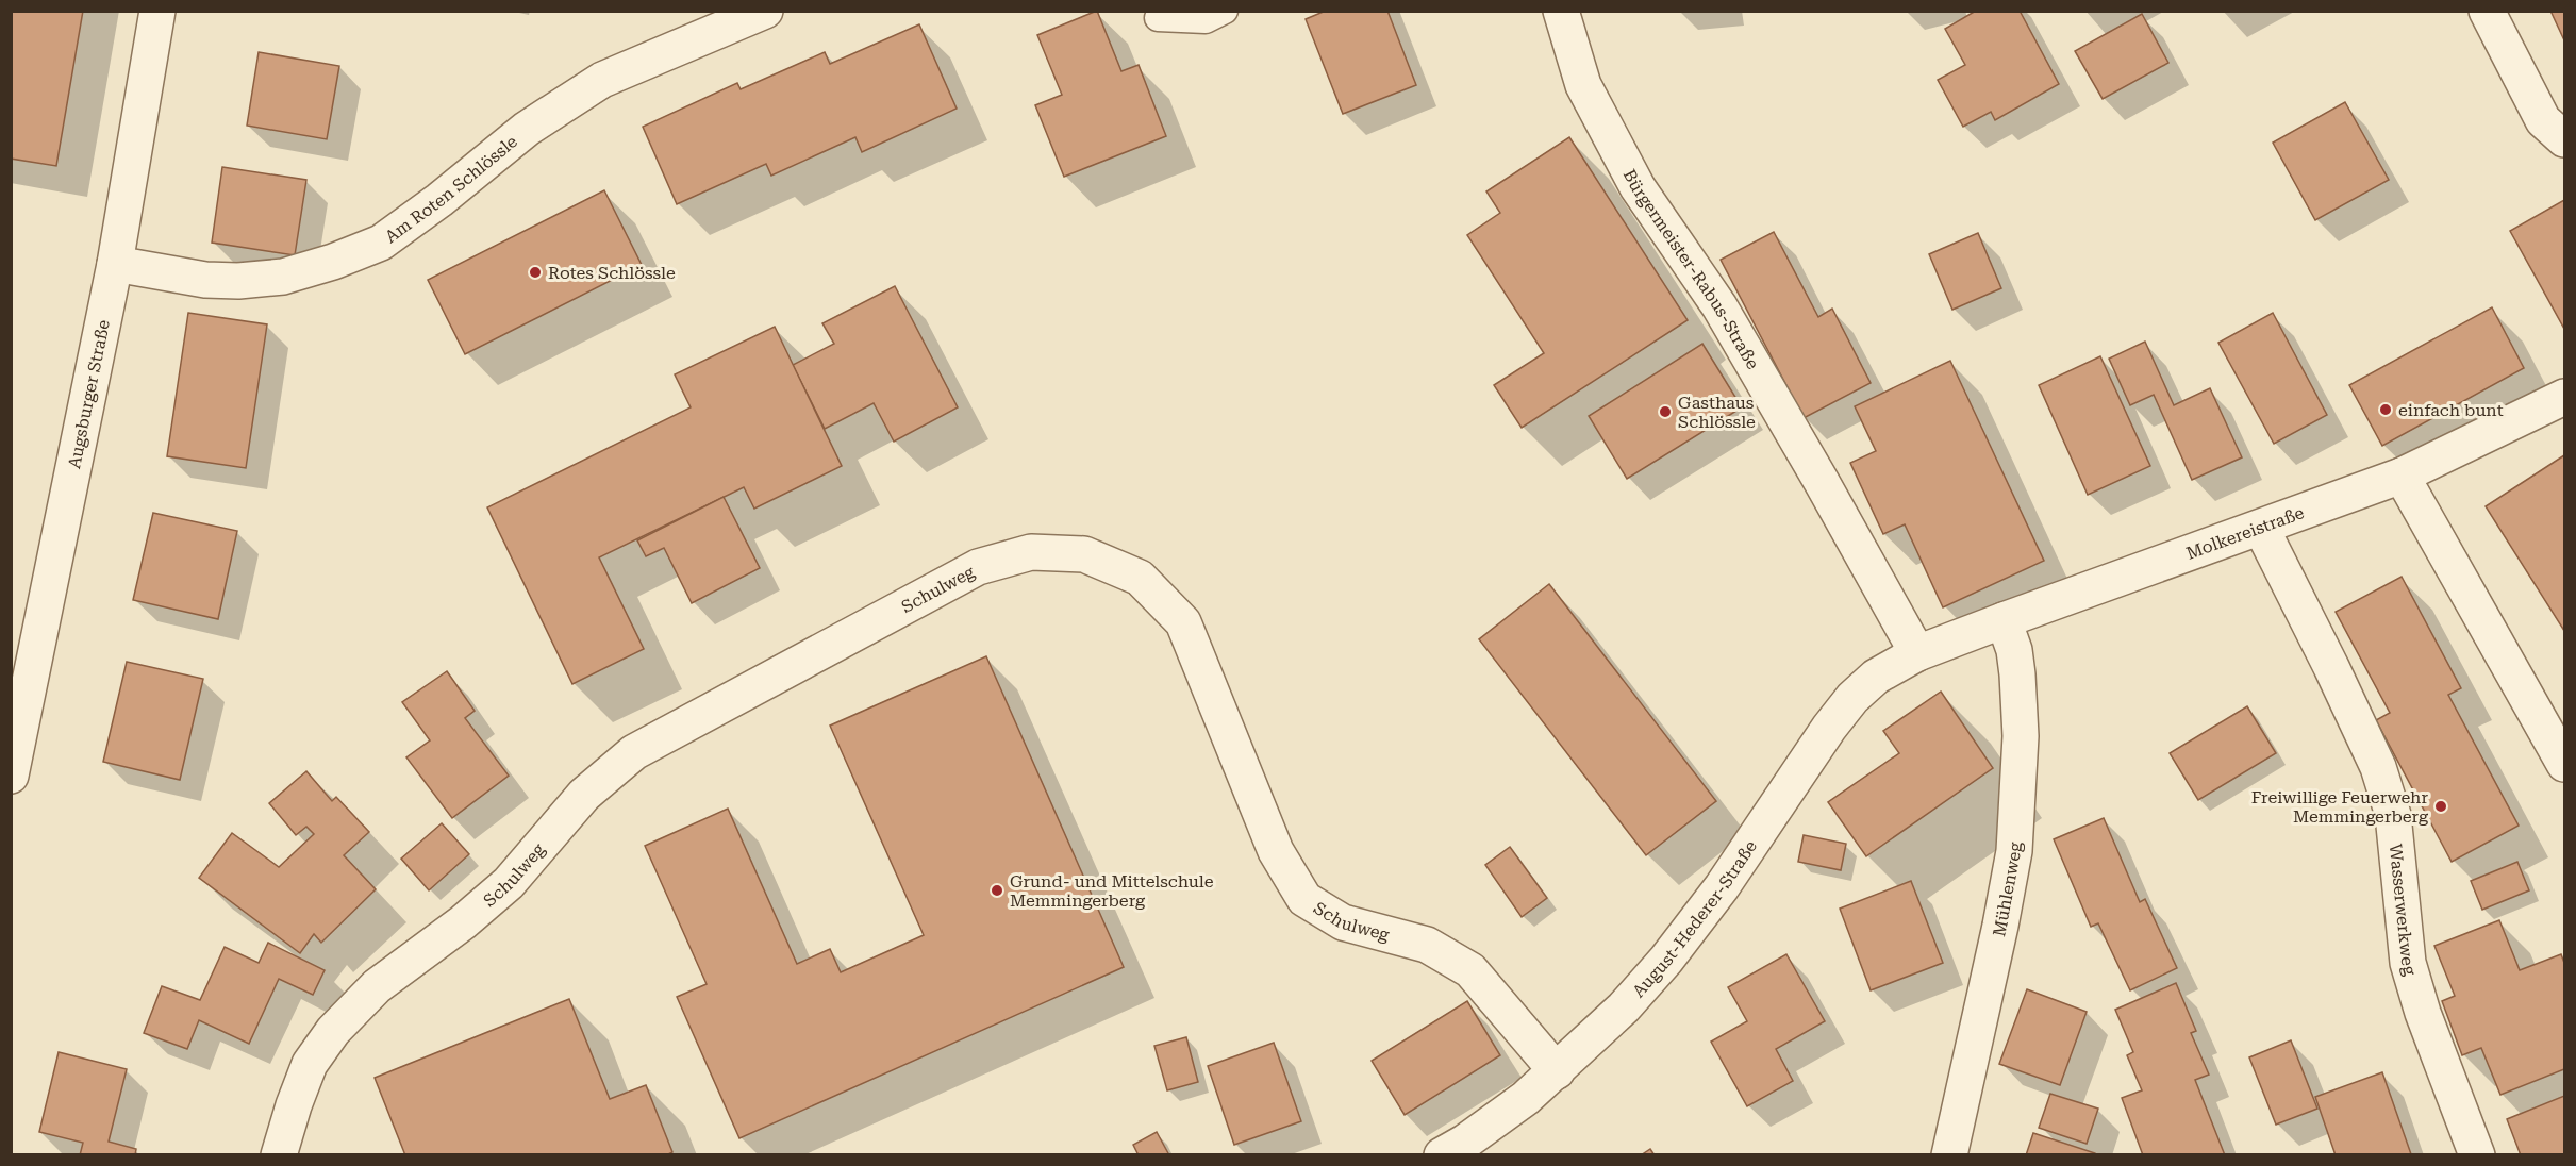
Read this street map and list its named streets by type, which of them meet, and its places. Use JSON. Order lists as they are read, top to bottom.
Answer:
{
  "streets": {
    "street": [
      "Am Roten Schlössle",
      "Bürgermeister-Rabus-Straße",
      "Augsburger Straße",
      "Molkereistraße",
      "Schulweg",
      "Mühlenweg",
      "Wasserwerkweg",
      "August-Hederer-Straße"
    ]
  },
  "crossings": [
    ["Am Roten Schlössle", "Augsburger Straße"],
    ["Bürgermeister-Rabus-Straße", "Molkereistraße"],
    ["Bürgermeister-Rabus-Straße", "August-Hederer-Straße"],
    ["Molkereistraße", "Mühlenweg"],
    ["Molkereistraße", "Wasserwerkweg"],
    ["Molkereistraße", "August-Hederer-Straße"],
    ["Schulweg", "August-Hederer-Straße"]
  ],
  "places": [
    "Rotes Schlössle",
    "einfach bunt",
    "Gasthaus Schlössle",
    "Freiwillige Feuerwehr Memmingerberg",
    "Grund- und Mittelschule Memmingerberg"
  ]
}
